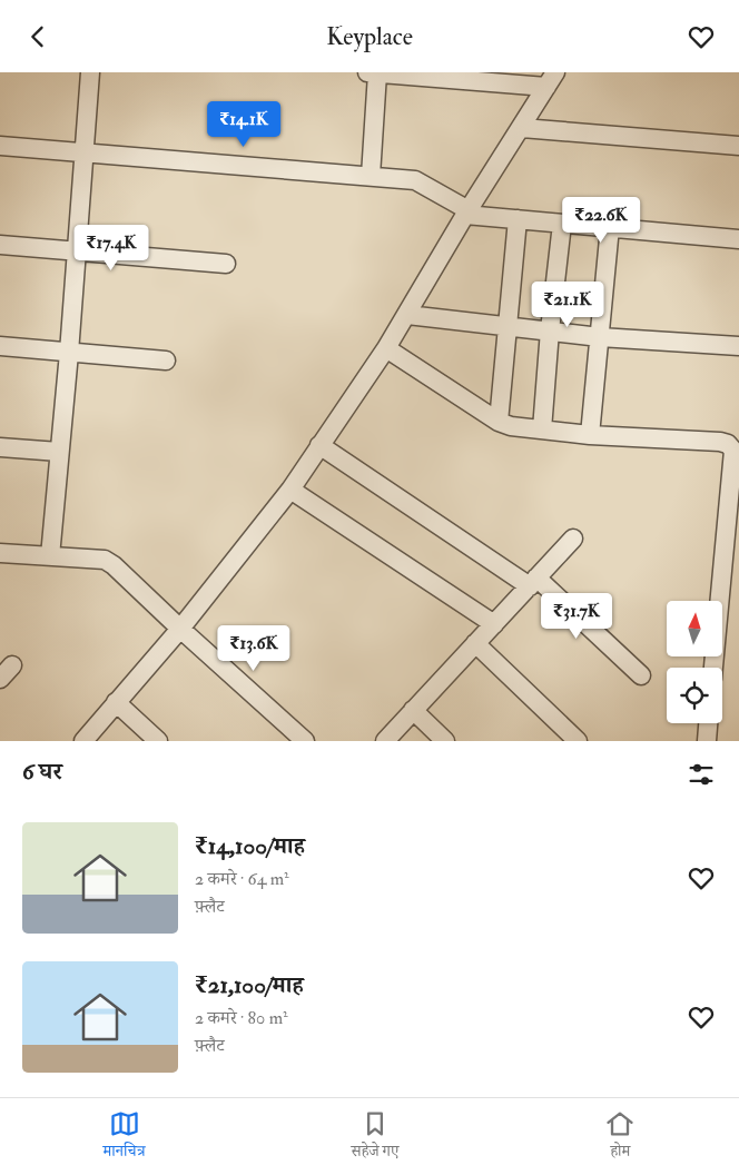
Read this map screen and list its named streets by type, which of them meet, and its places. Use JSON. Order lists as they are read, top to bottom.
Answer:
{
  "north": "top",
  "page": {
    "header": "Keyplace",
    "price": [
      "₹14.1K",
      "₹22.6K",
      "₹17.4K",
      "₹21.1K",
      "₹31.7K",
      "₹13.6K"
    ],
    "heading": "6 घर",
    "list": [
      {
        "name": "₹14,100/माह",
        "note": "2 कमरे · 64 m² · फ़्लैट"
      },
      {
        "name": "₹21,100/माह",
        "note": "2 कमरे · 80 m² · फ़्लैट"
      }
    ],
    "tabs": ["मानचित्र", "सहेजे गए", "होम"]
  }
}
